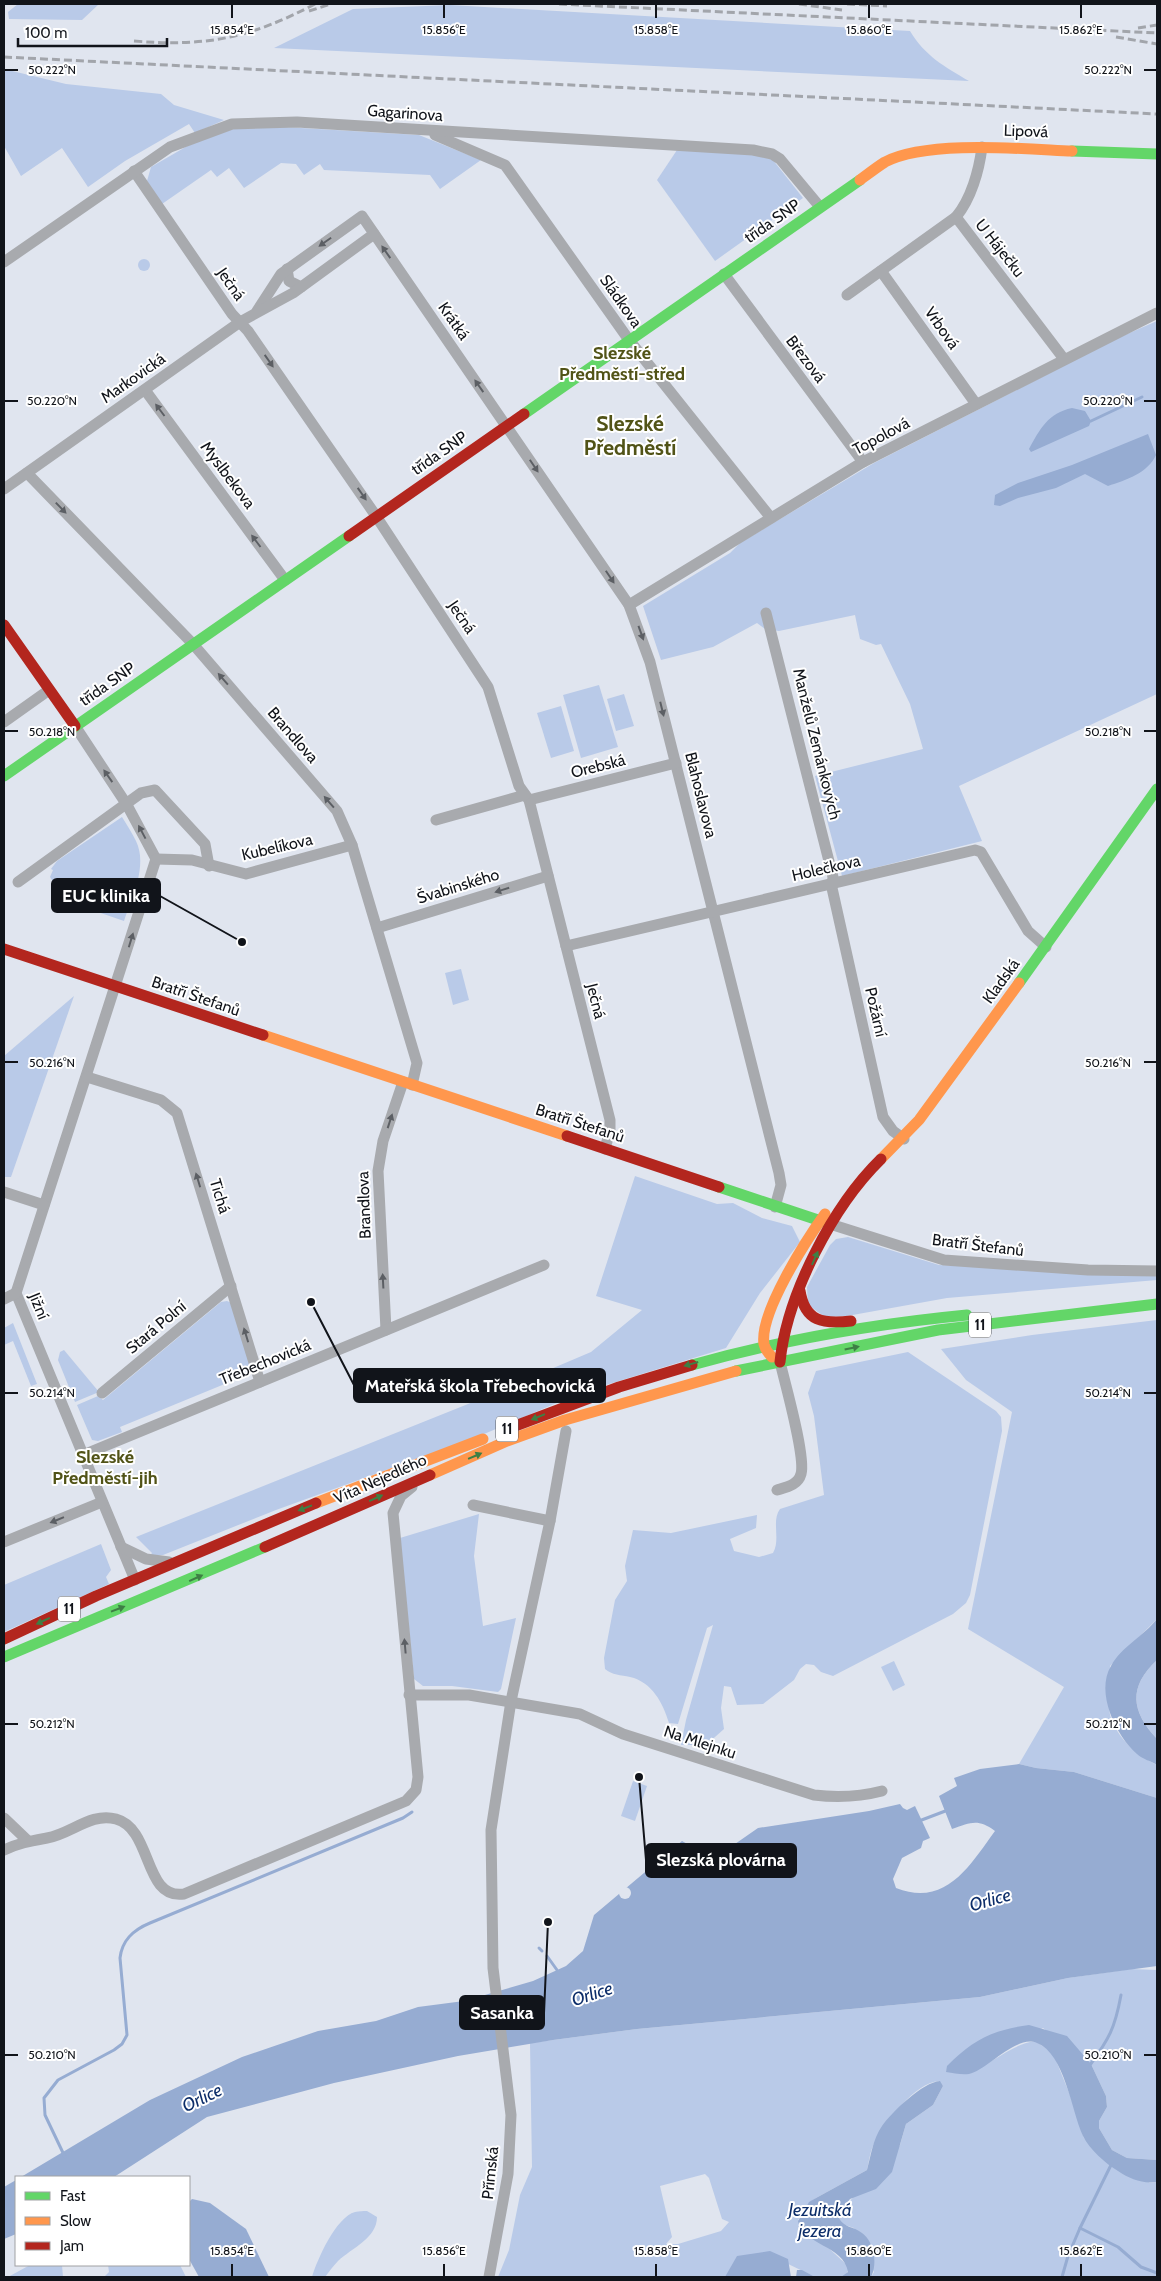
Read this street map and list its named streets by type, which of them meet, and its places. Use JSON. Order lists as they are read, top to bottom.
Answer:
{
  "streets": {
    "main road": [
      "Lipová",
      "třída SNP",
      "Kladská",
      "Bratří Štefanů",
      "11",
      "Víta Nejedlého"
    ],
    "street": [
      "Gagarinova",
      "U Háječku",
      "Ječná",
      "Sládkova",
      "Krátká",
      "Vrbová",
      "Březová",
      "Markovická",
      "Topolová",
      "Myslbekova",
      "Brandlova",
      "Manželů Zemánkových",
      "Orebská",
      "Blahoslavova",
      "Kubelíkova",
      "Holečkova",
      "Švabinského",
      "Požární",
      "Tichá",
      "Jižní",
      "Stará Polní",
      "Třebechovická",
      "Na Mlejnku",
      "Přímská"
    ]
  },
  "crossings": [
    ["Gagarinova", "třída SNP"],
    ["Gagarinova", "Ječná"],
    ["Gagarinova", "Sládkova"],
    ["Lipová", "třída SNP"],
    ["Lipová", "U Háječku"],
    ["třída SNP", "Ječná"],
    ["třída SNP", "Sládkova"],
    ["třída SNP", "Krátká"],
    ["třída SNP", "Březová"],
    ["třída SNP", "Myslbekova"],
    ["třída SNP", "Brandlova"],
    ["třída SNP", "Blahoslavova"],
    ["U Háječku", "Topolová"],
    ["Ječná", "Markovická"],
    ["Ječná", "Orebská"],
    ["Ječná", "Holečkova"],
    ["Ječná", "Švabinského"],
    ["Ječná", "Bratří Štefanů"],
    ["Sládkova", "Topolová"],
    ["Krátká", "Markovická"],
    ["Krátká", "Blahoslavova"],
    ["Vrbová", "Topolová"],
    ["Březová", "Topolová"],
    ["Markovická", "Myslbekova"],
    ["Markovická", "Brandlova"],
    ["Topolová", "Blahoslavova"],
    ["Brandlova", "Kubelíkova"],
    ["Brandlova", "Švabinského"],
    ["Brandlova", "Bratří Štefanů"],
    ["Brandlova", "Třebechovická"],
    ["Manželů Zemánkových", "Holečkova"],
    ["Manželů Zemánkových", "Požární"],
    ["Orebská", "Blahoslavova"],
    ["Blahoslavova", "Holečkova"],
    ["Blahoslavova", "Bratří Štefanů"],
    ["Holečkova", "Kladská"],
    ["Holečkova", "Požární"],
    ["Kladská", "Bratří Štefanů"],
    ["Kladská", "Požární"],
    ["Kladská", "11"],
    ["Kladská", "Víta Nejedlého"],
    ["Bratří Štefanů", "Jižní"],
    ["Tichá", "Jižní"],
    ["Tichá", "Stará Polní"],
    ["Tichá", "Třebechovická"],
    ["Jižní", "Třebechovická"],
    ["Jižní", "Víta Nejedlého"],
    ["11", "Víta Nejedlého"],
    ["Na Mlejnku", "Přímská"]
  ],
  "one_way": [
    "Krátká",
    "Myslbekova",
    "Blahoslavova",
    "Švabinského",
    "Tichá"
  ],
  "districts": ["Slezské Předměstí-střed", "Slezské Předměstí", "Slezské Předměstí-jih"],
  "water": ["Orlice", "Jezuitská jezera"],
  "places": [
    "EUC klinika",
    "Mateřská škola Třebechovická",
    "Slezská plovárna",
    "Sasanka"
  ],
  "legend": ["Fast", "Slow", "Jam"],
  "scale_bar": "100 m",
  "coordinates": [
    "15.854°E",
    "15.856°E",
    "15.858°E",
    "15.860°E",
    "15.862°E",
    "50.222°N",
    "50.220°N",
    "50.218°N",
    "50.216°N",
    "50.214°N",
    "50.212°N",
    "50.210°N"
  ]
}
